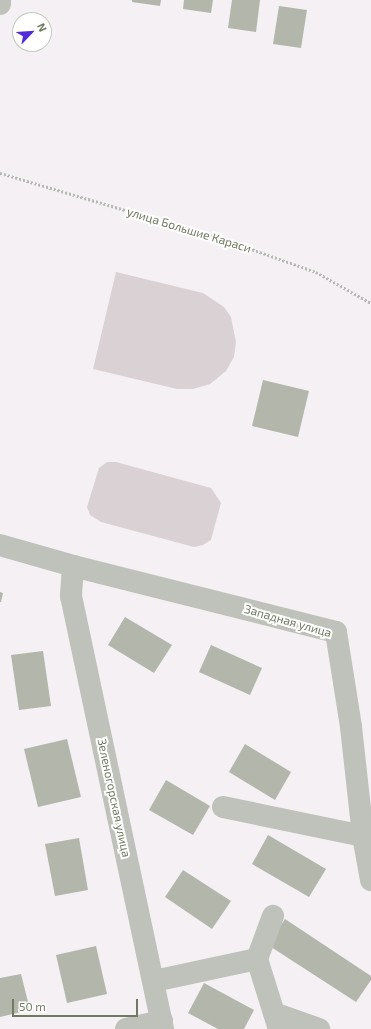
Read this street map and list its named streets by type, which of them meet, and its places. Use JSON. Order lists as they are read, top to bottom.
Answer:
{
  "streets": {
    "street": ["Западная улица", "Зеленогорская улица"],
    "path": ["улица Большие Караси"]
  },
  "crossings": [
    ["Западная улица", "Зеленогорская улица"]
  ],
  "scale_bar": "50 m",
  "north": "top right"
}
